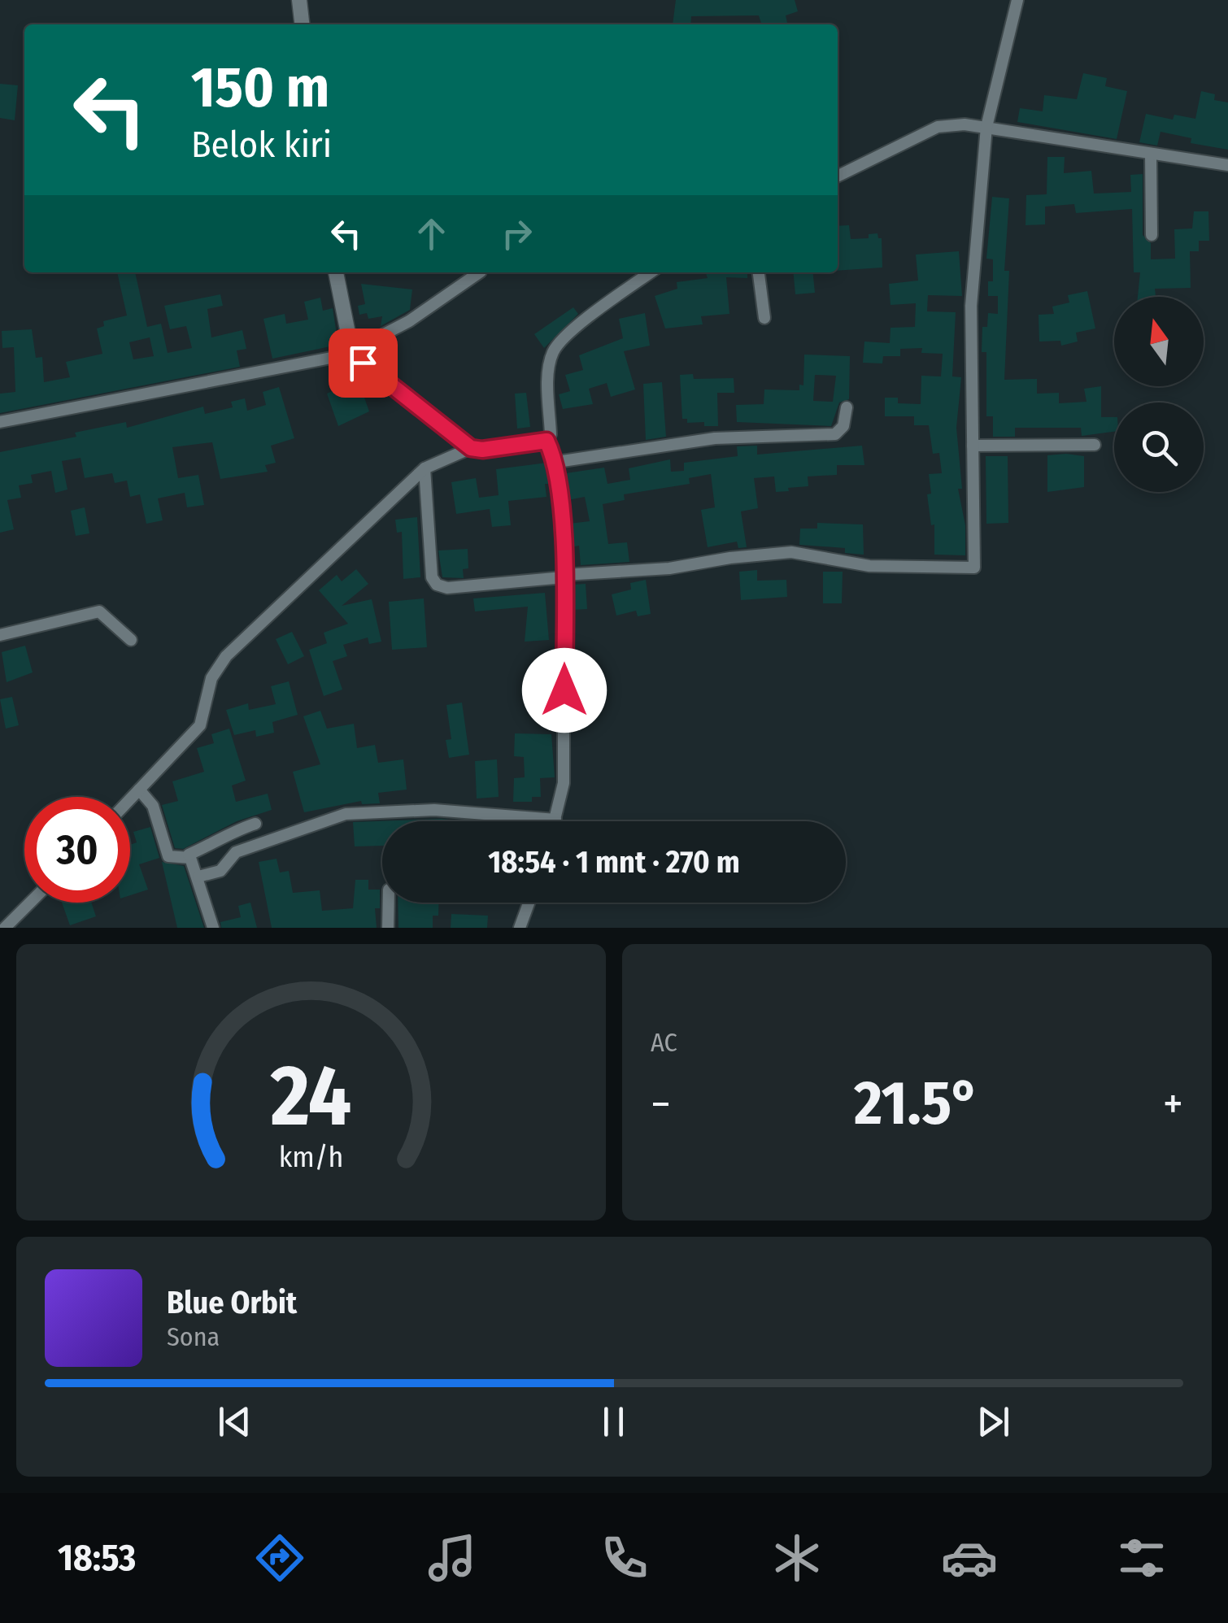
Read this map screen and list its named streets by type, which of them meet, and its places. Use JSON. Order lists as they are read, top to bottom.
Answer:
{
  "north": "top",
  "page": {
    "turn": ["150 m", "Belok kiri"],
    "limit": "30",
    "trip": "18:54 · 1 mnt · 270 m",
    "tile": "AC",
    "heat": ["−", "21.5°", "+"],
    "song": ["Blue Orbit", "Sona"],
    "tabs": "18:53",
    "gauge": ["24", "km/h"]
  }
}
